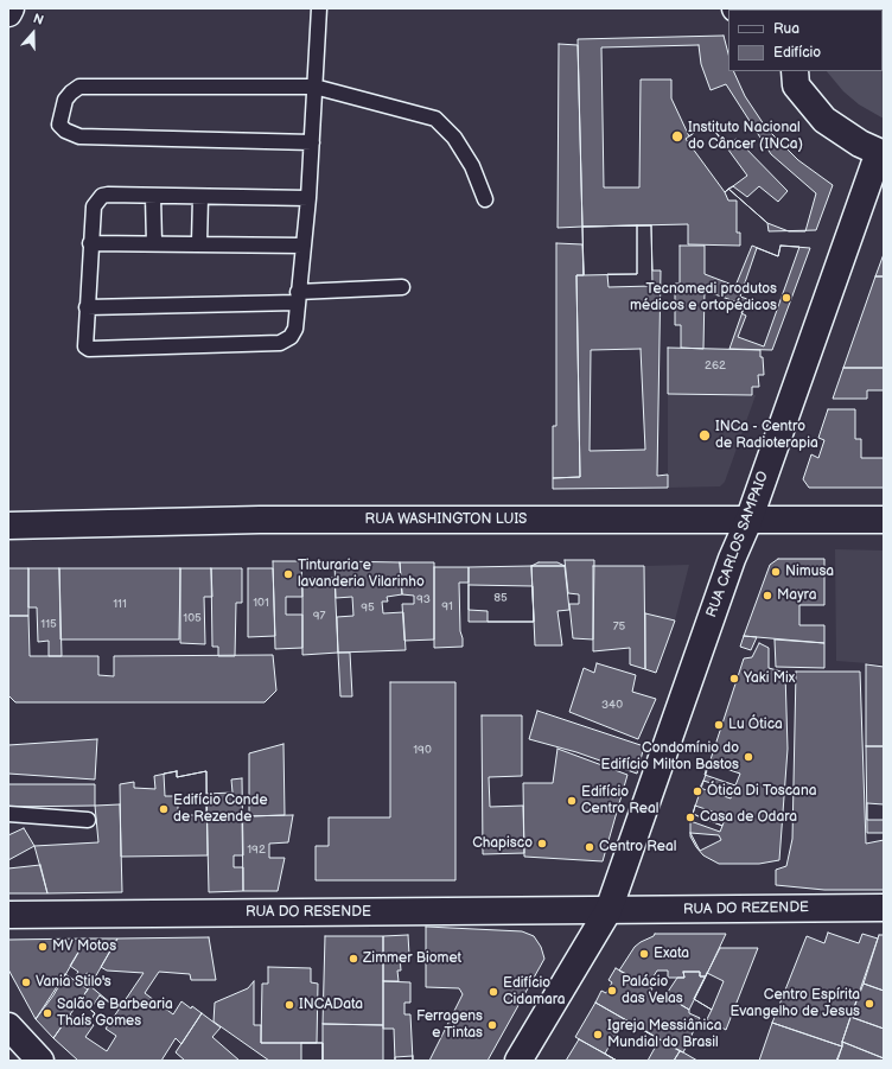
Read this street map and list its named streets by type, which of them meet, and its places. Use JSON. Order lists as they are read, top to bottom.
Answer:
{
  "streets": {
    "street": [
      "RUA WASHINGTON LUIS",
      "RUA CARLOS SAMPAIO",
      "RUA DO REZENDE",
      "RUA DO RESENDE"
    ]
  },
  "crossings": [
    ["RUA WASHINGTON LUIS", "RUA CARLOS SAMPAIO"],
    ["RUA CARLOS SAMPAIO", "RUA DO REZENDE"],
    ["RUA CARLOS SAMPAIO", "RUA DO RESENDE"],
    ["RUA DO REZENDE", "RUA DO RESENDE"]
  ],
  "places": [
    "Instituto Nacional do Câncer (INCa)",
    "Tecnomedi produtos médicos e ortopédicos",
    "INCa - Centro de Radioterapia",
    "Nimusa",
    "Tinturaria e lavanderia Vilarinho",
    "Mayra",
    "Yaki Mix",
    "Lu Ótica",
    "Condomínio do Edifício Milton Bastos",
    "Ótica Di Toscana",
    "Edifício Centro Real",
    "Edifício Conde de Rezende",
    "Casa de Odara",
    "Chapisco",
    "Centro Real",
    "MV Motos",
    "Exata",
    "Zimmer Biomet",
    "Vania Stilo's",
    "Palácio das Velas",
    "Edifício Cidamara",
    "Centro Espírita Evangelho de Jesus",
    "INCAData",
    "Salão e Barbearia Thaís Gomes",
    "Ferragens e Tintas",
    "Igreja Messiânica Mundial do Brasil"
  ],
  "house_numbers": [
    "262",
    "85",
    "93",
    "101",
    "111",
    "91",
    "95",
    "97",
    "105",
    "115",
    "75",
    "340",
    "190",
    "192"
  ],
  "legend": ["Rua", "Edifício"],
  "north": "top"
}
